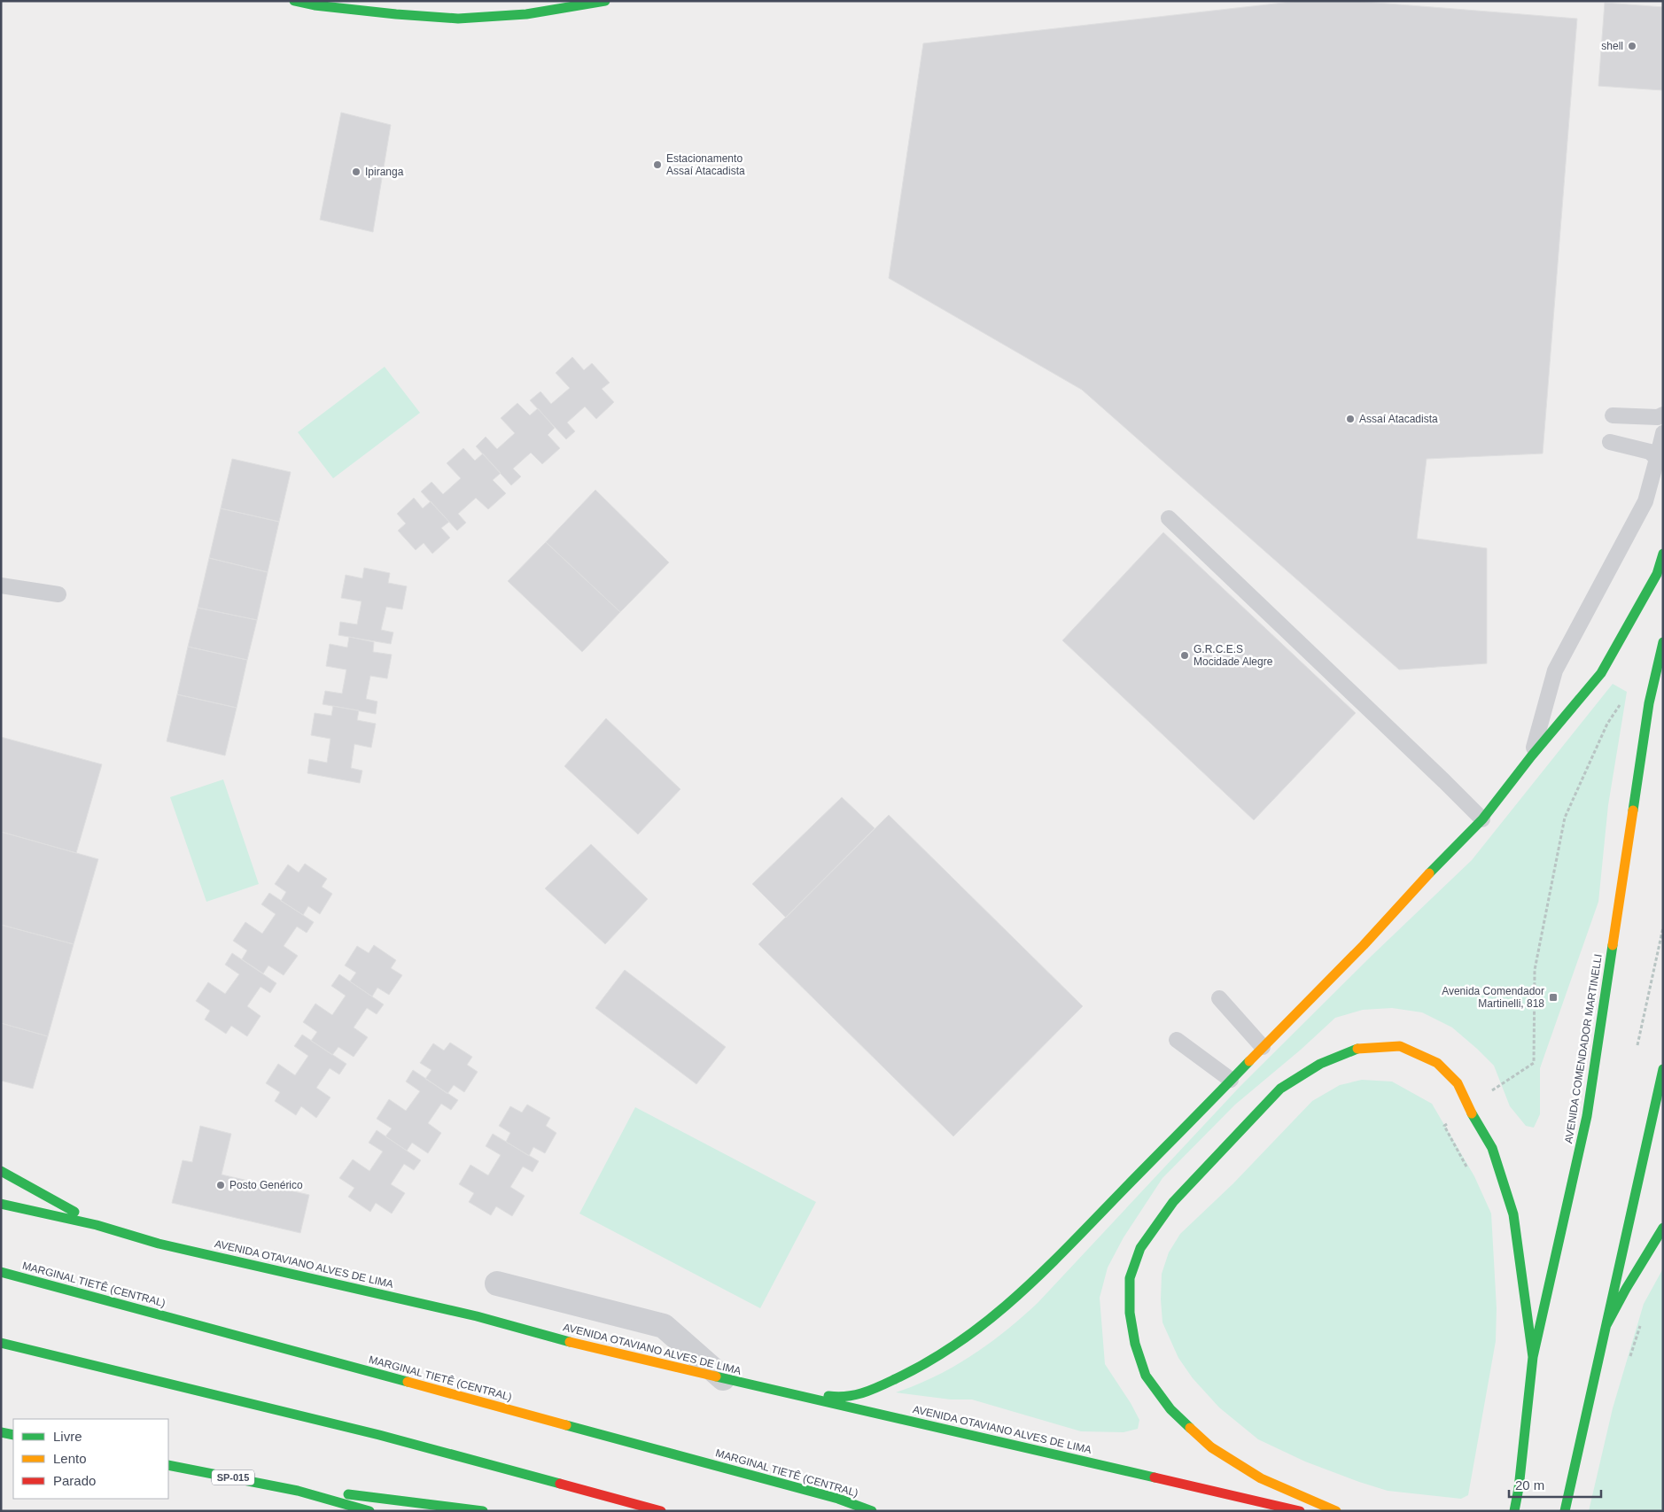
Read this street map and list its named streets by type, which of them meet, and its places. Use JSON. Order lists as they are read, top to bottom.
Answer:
{
  "streets": {
    "main road": [
      "AVENIDA COMENDADOR MARTINELLI",
      "AVENIDA OTAVIANO ALVES DE LIMA",
      "MARGINAL TIETÊ (CENTRAL)",
      "SP-015"
    ]
  },
  "places": {
    "other": [
      "shell",
      "Estacionamento Assaí Atacadista",
      "Ipiranga",
      "Assaí Atacadista",
      "G.R.C.E.S Mocidade Alegre",
      "Posto Genérico"
    ],
    "transit": ["Avenida Comendador Martinelli, 818"]
  },
  "legend": ["Livre", "Lento", "Parado"],
  "scale_bar": "20 m"
}
